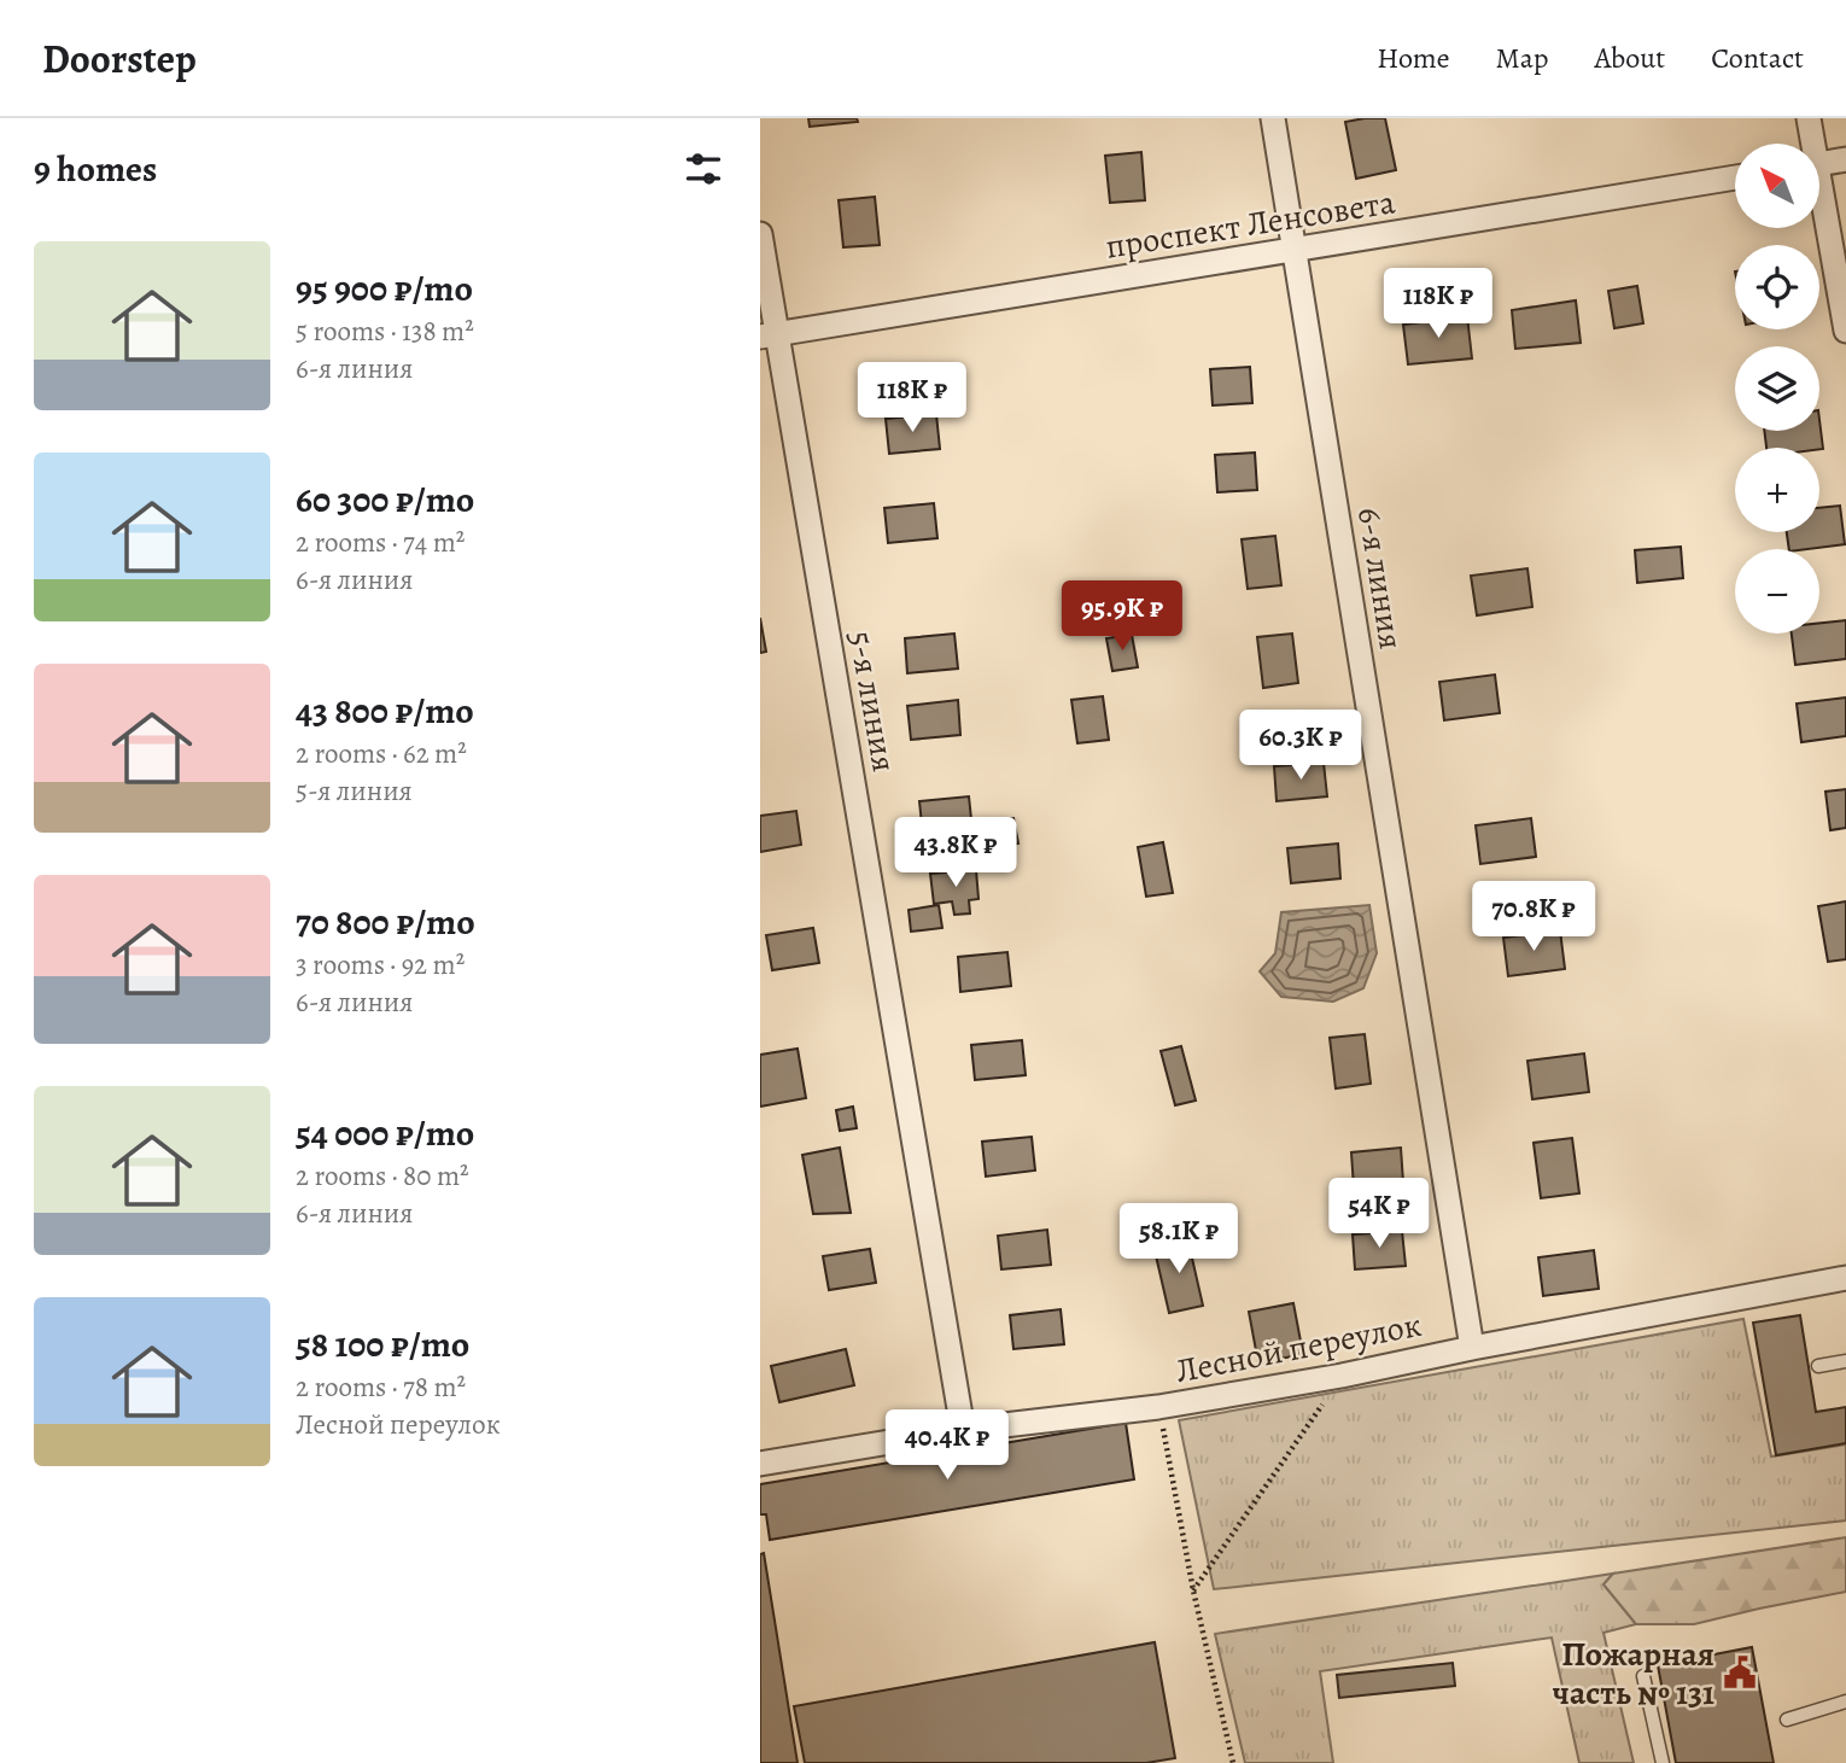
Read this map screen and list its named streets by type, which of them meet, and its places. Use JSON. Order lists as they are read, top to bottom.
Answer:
{
  "streets": {
    "street": [
      "проспект Ленсовета",
      "6-я линия",
      "5-я линия",
      "Лесной переулок"
    ]
  },
  "crossings": [
    ["проспект Ленсовета", "6-я линия"],
    ["проспект Ленсовета", "5-я линия"],
    ["6-я линия", "Лесной переулок"],
    ["5-я линия", "Лесной переулок"]
  ],
  "places": {
    "public building": ["Пожарная часть № 131"]
  },
  "north": "top left",
  "page": {
    "header": "Doorstep",
    "nav": [
      "Home",
      "Map",
      "About",
      "Contact"
    ],
    "heading": "9 homes",
    "map_buttons": ["+", "−"],
    "list": [
      {
        "name": "95 900 ₽/mo",
        "note": "5 rooms · 138 m² · 6-я линия"
      },
      {
        "name": "60 300 ₽/mo",
        "note": "2 rooms · 74 m² · 6-я линия"
      },
      {
        "name": "43 800 ₽/mo",
        "note": "2 rooms · 62 m² · 5-я линия"
      },
      {
        "name": "70 800 ₽/mo",
        "note": "3 rooms · 92 m² · 6-я линия"
      },
      {
        "name": "54 000 ₽/mo",
        "note": "2 rooms · 80 m² · 6-я линия"
      },
      {
        "name": "58 100 ₽/mo",
        "note": "2 rooms · 78 m² · Лесной переулок"
      }
    ],
    "price": [
      "118K ₽",
      "118K ₽",
      "95.9K ₽",
      "60.3K ₽",
      "43.8K ₽",
      "70.8K ₽",
      "54K ₽",
      "58.1K ₽",
      "40.4K ₽"
    ]
  }
}
